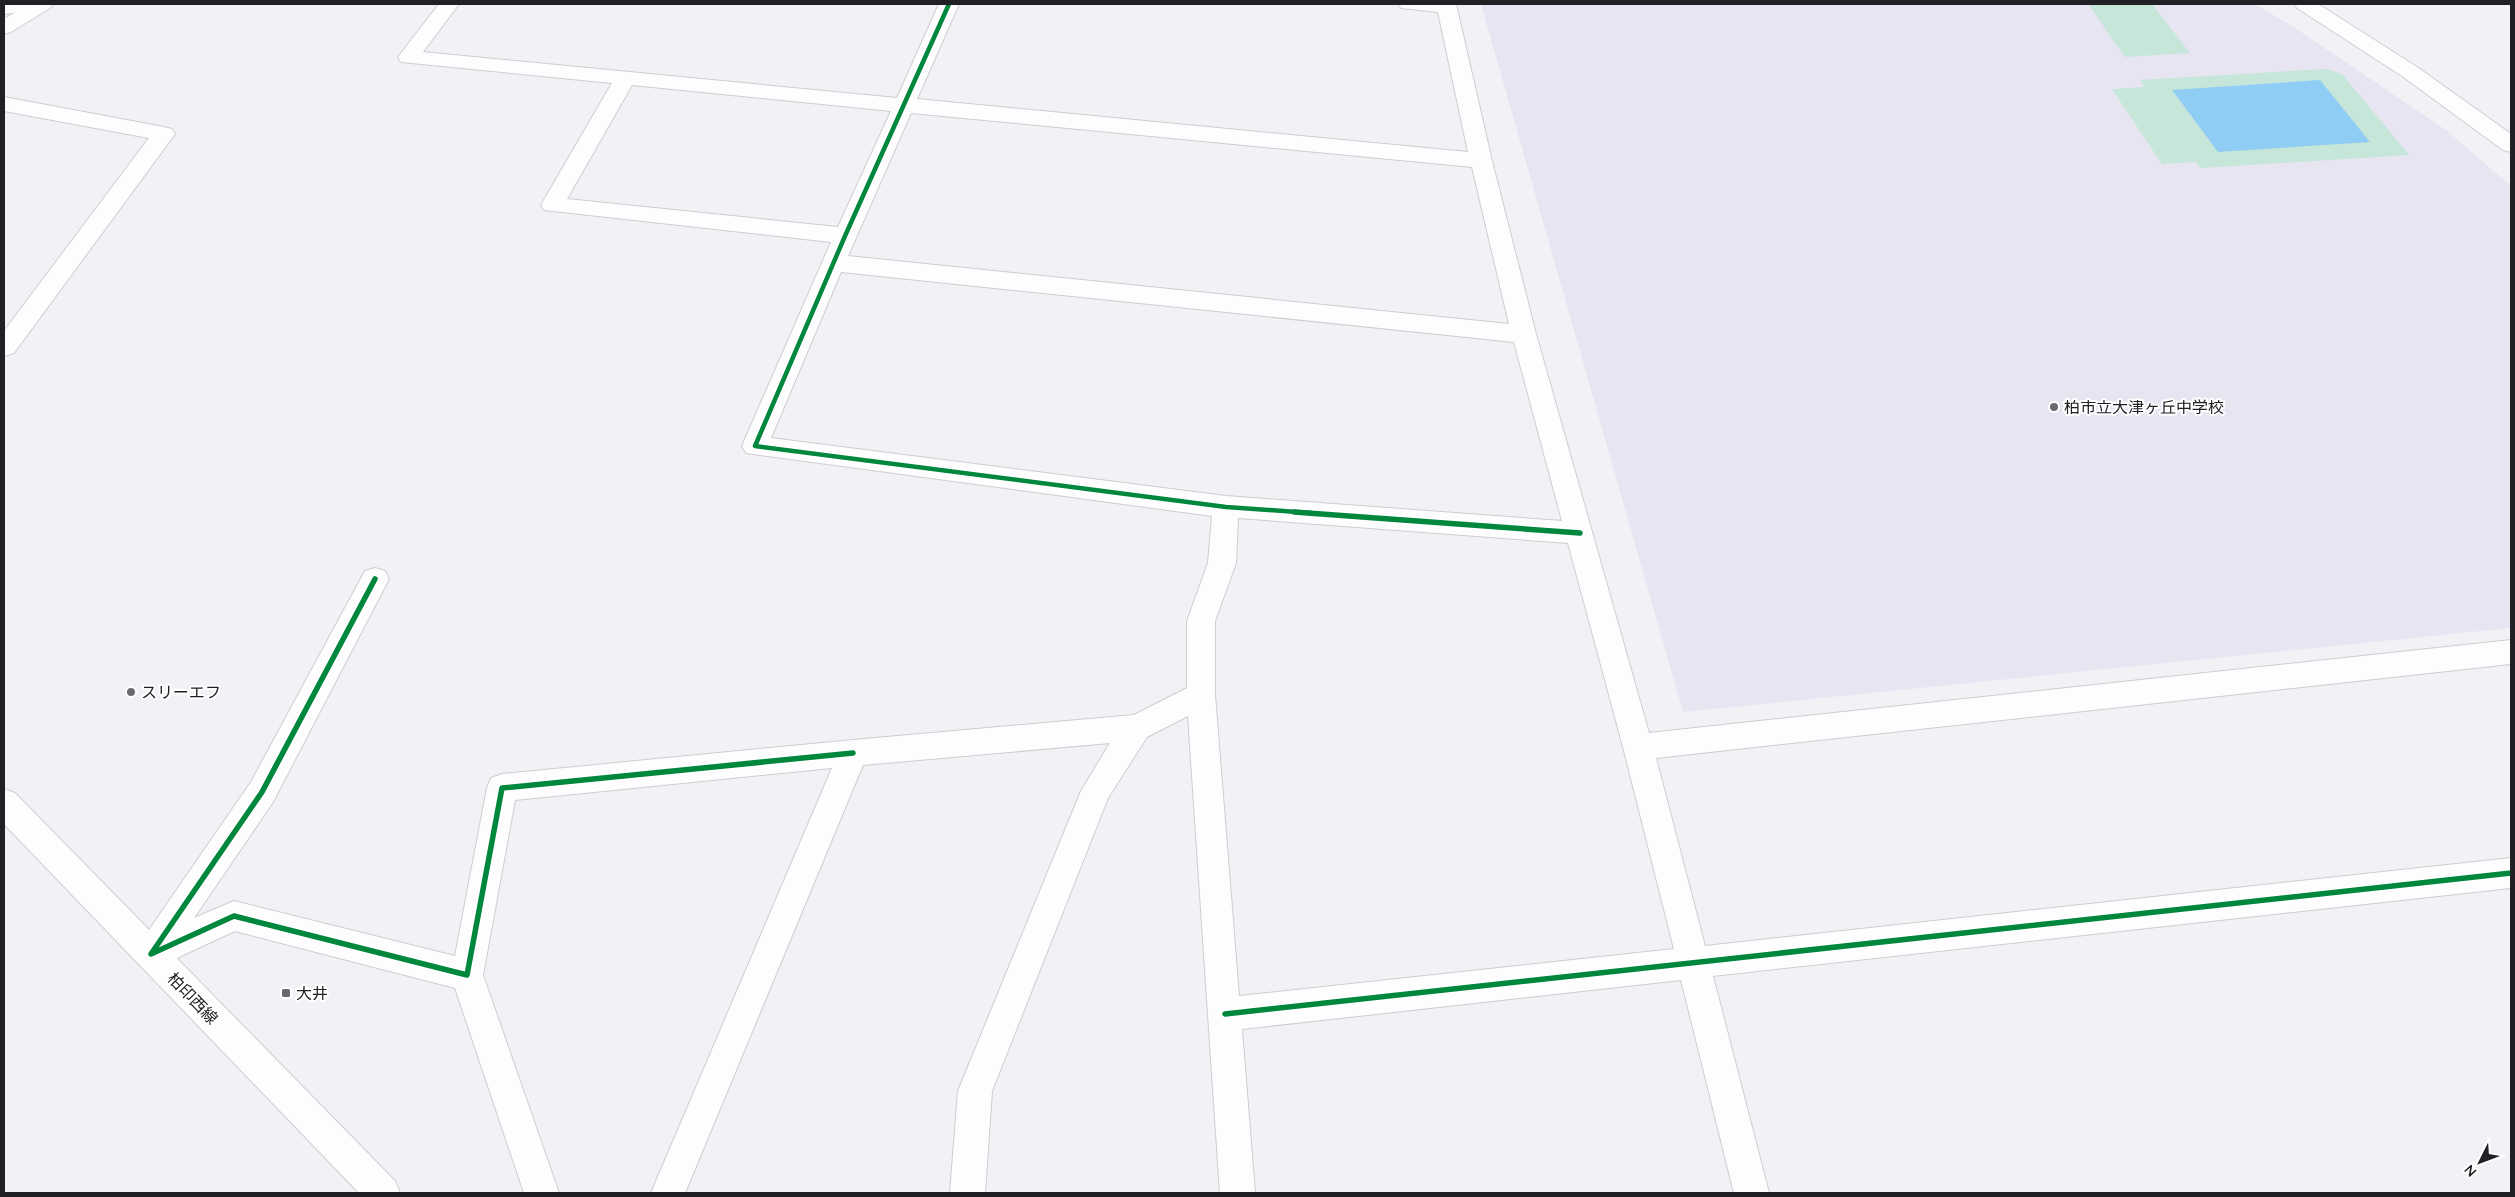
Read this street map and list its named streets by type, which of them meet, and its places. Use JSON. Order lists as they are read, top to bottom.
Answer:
{
  "streets": {
    "street": ["柏印西線"]
  },
  "places": {
    "other": ["柏市立大津ヶ丘中学校", "スリーエフ"],
    "transit": ["大井"]
  },
  "north": "bottom left"
}
